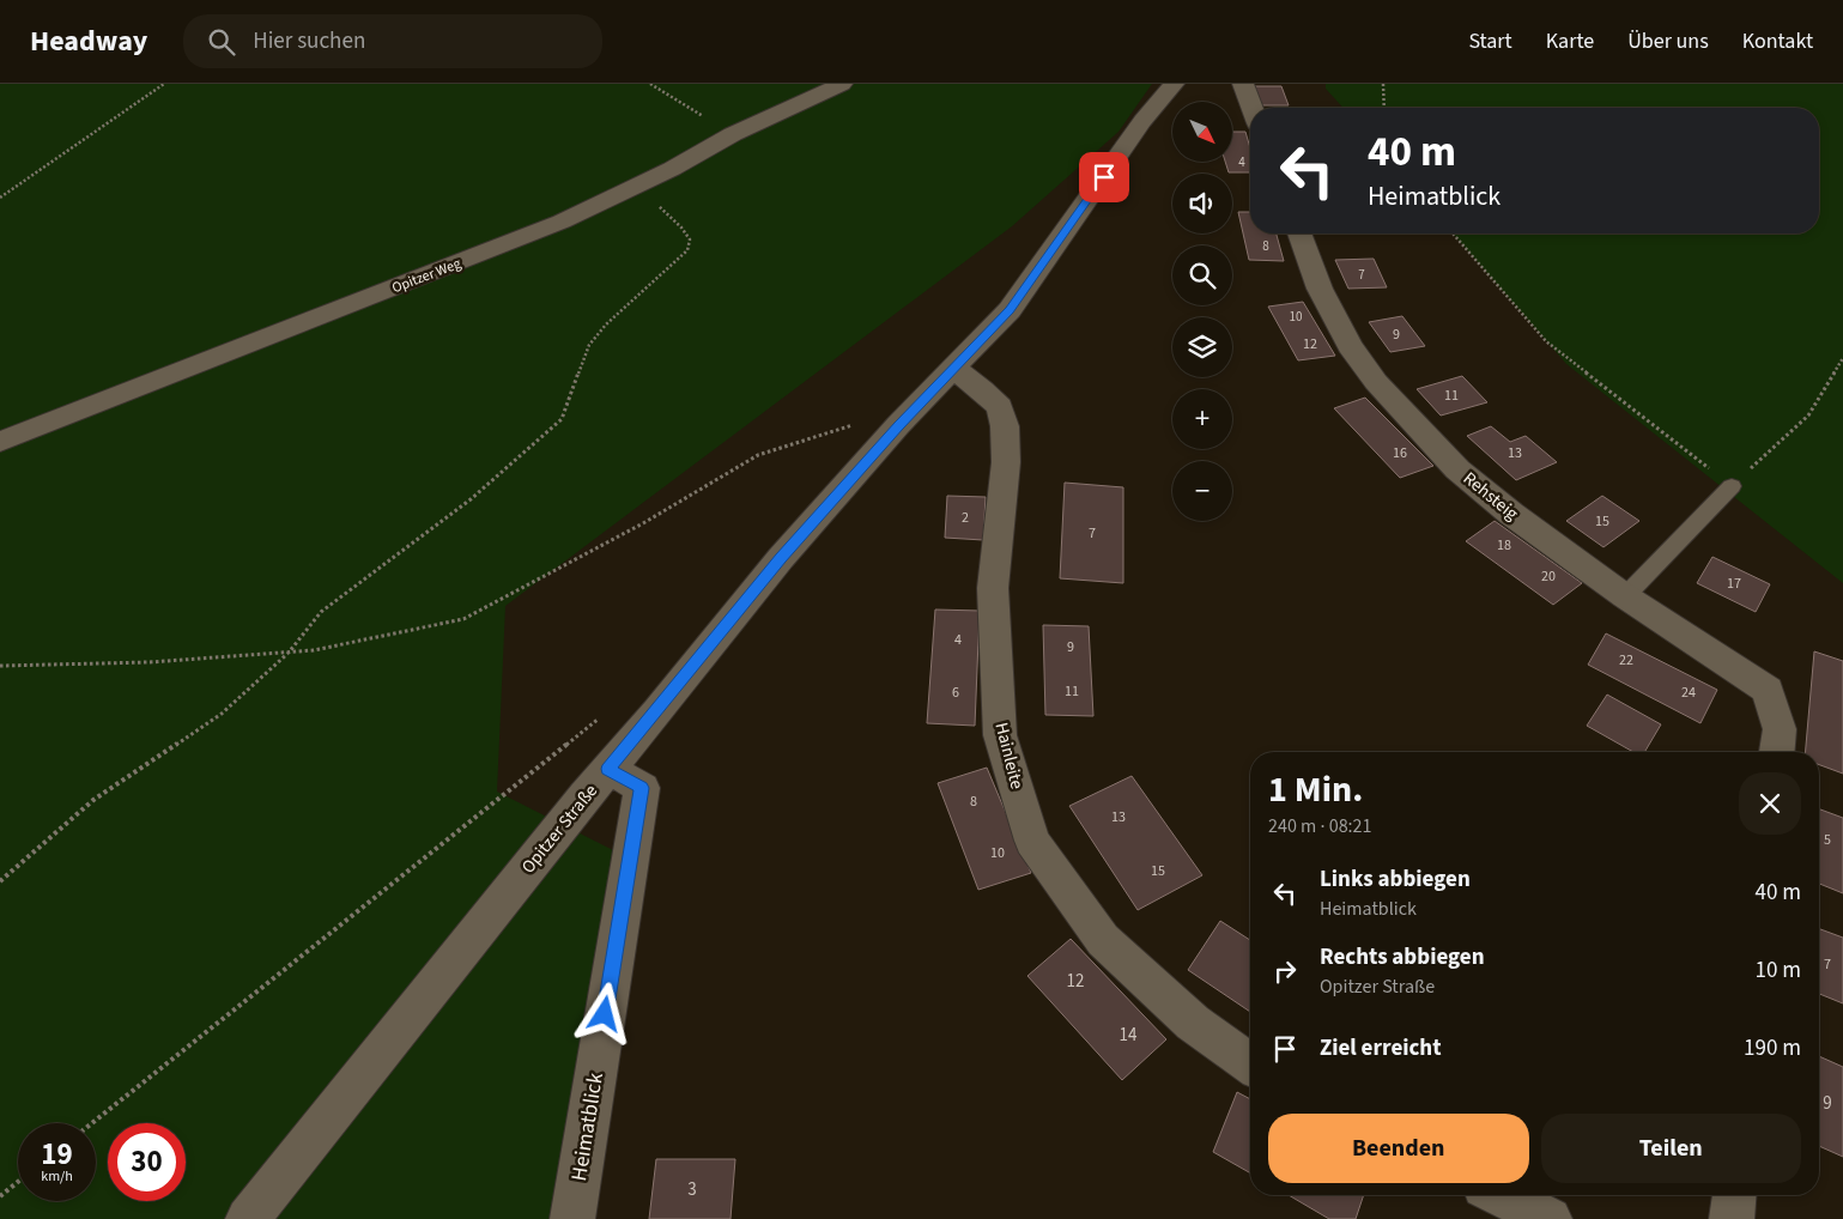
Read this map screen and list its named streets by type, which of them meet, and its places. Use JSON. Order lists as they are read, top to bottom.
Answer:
{
  "streets": {
    "street": [
      "Opitzer Weg",
      "Rehsteig",
      "Hainleite",
      "Opitzer Straße",
      "Heimatblick"
    ]
  },
  "crossings": [
    ["Hainleite", "Opitzer Straße"],
    ["Opitzer Straße", "Heimatblick"]
  ],
  "house_numbers": [
    "4",
    "8",
    "7",
    "10",
    "9",
    "12",
    "11",
    "16",
    "13",
    "2",
    "15",
    "7",
    "18",
    "20",
    "17",
    "4",
    "9",
    "22",
    "11",
    "6",
    "24",
    "8",
    "13",
    "5",
    "10",
    "15",
    "7",
    "12",
    "14",
    "9",
    "3"
  ],
  "north": "bottom right",
  "page": {
    "header": "Headway",
    "search": "Hier suchen",
    "nav": [
      "Start",
      "Karte",
      "Über uns",
      "Kontakt"
    ],
    "map_buttons": ["+", "−"],
    "turn": ["40 m", "Heimatblick"],
    "heading": ["1 Min.", "240 m · 08:21"],
    "list": [
      {
        "name": "Links abbiegen",
        "note": "Heimatblick",
        "value": "40 m"
      },
      {
        "name": "Rechts abbiegen",
        "note": "Opitzer Straße",
        "value": "10 m"
      },
      {
        "name": "Ziel erreicht",
        "value": "190 m"
      }
    ],
    "buttons": ["Beenden", "Teilen"],
    "speed": "19 km/h",
    "limit": "30"
  }
}
